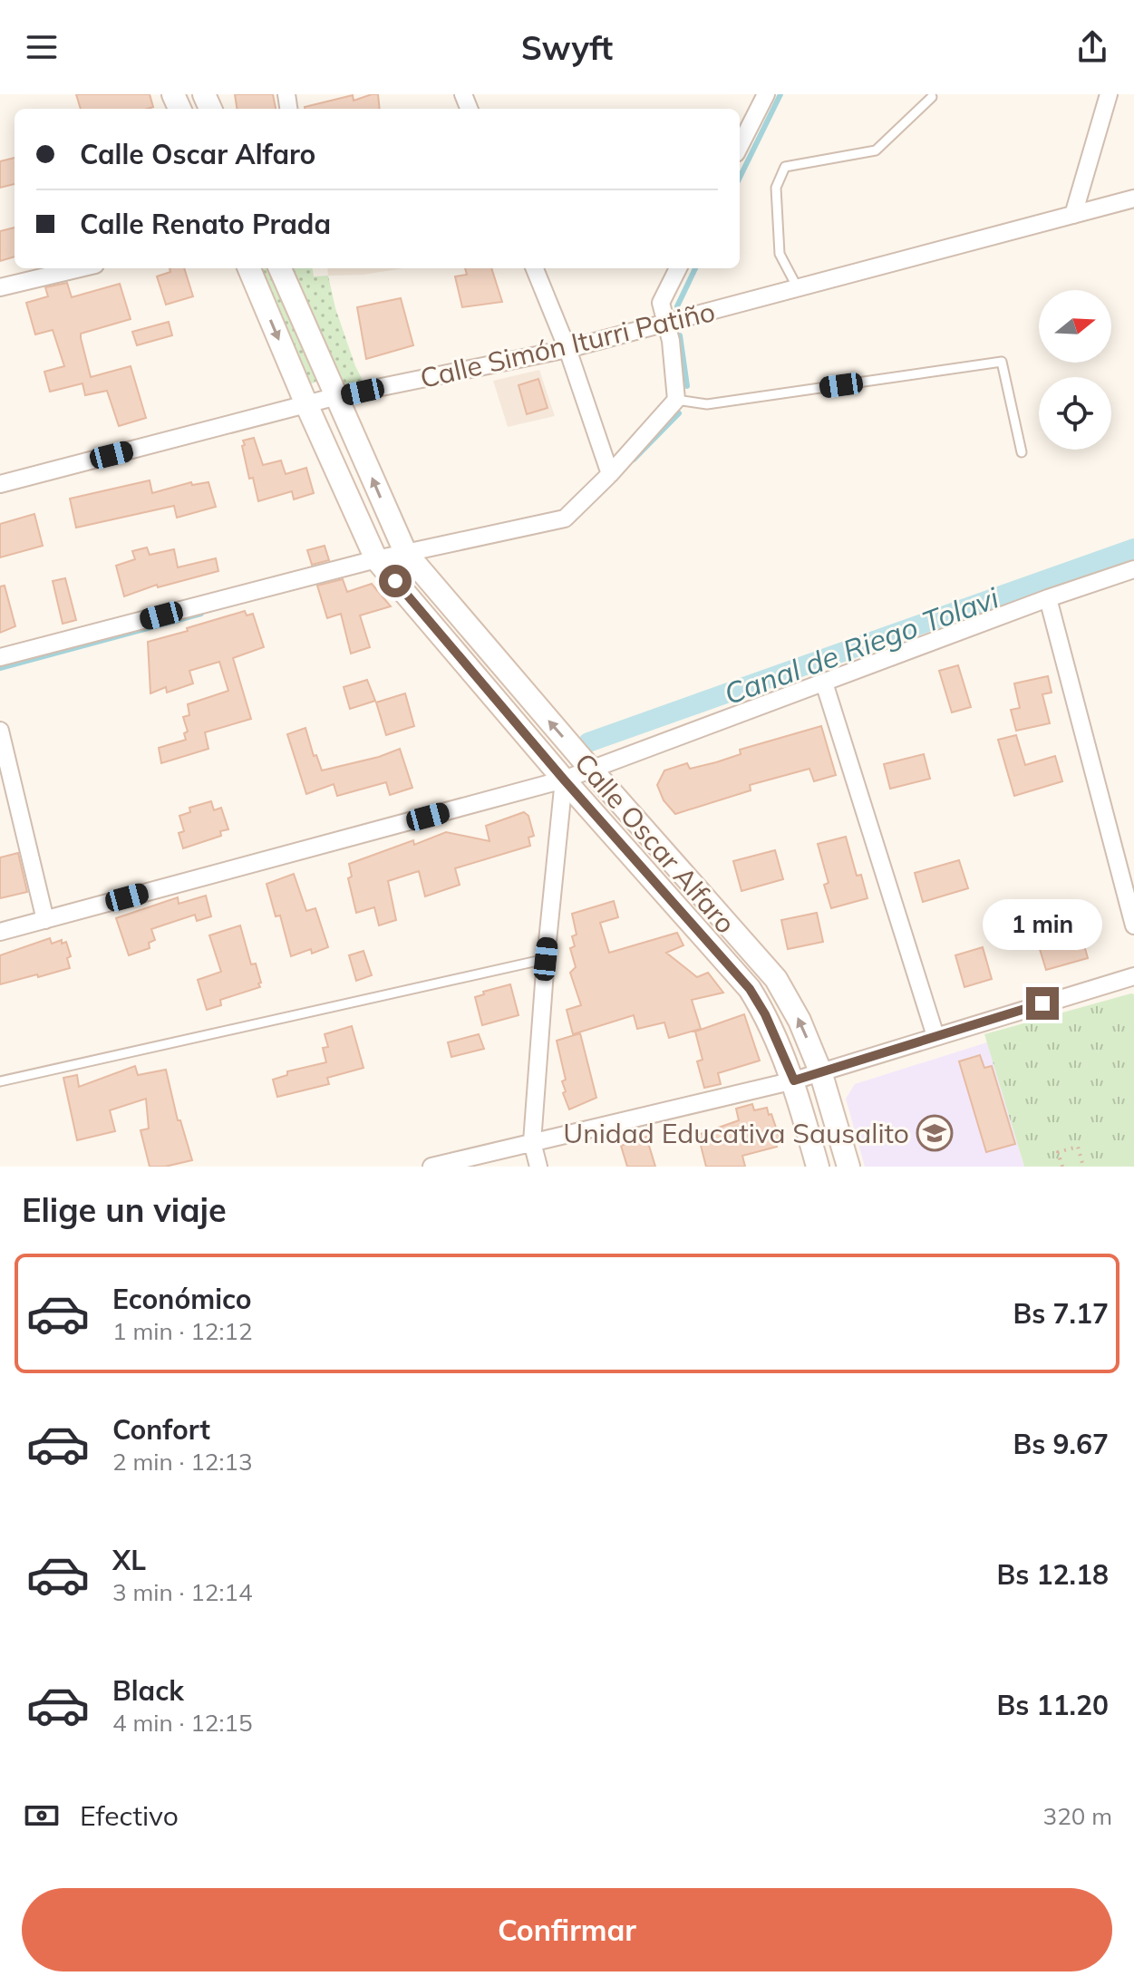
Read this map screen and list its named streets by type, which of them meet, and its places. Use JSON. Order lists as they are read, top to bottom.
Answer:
{
  "streets": {
    "main road": ["Calle Oscar Alfaro"],
    "street": ["Calle Simón Iturri Patiño"]
  },
  "crossings": [
    ["Calle Simón Iturri Patiño", "Calle Oscar Alfaro"]
  ],
  "water": ["Canal de Riego Tolavi"],
  "places": {
    "school or university": ["Unidad Educativa Sausalito"]
  },
  "north": "right",
  "page": {
    "header": "Swyft",
    "banner": ["Calle Oscar Alfaro", "Calle Renato Prada"],
    "bubble": "1 min",
    "heading": "Elige un viaje",
    "list": [
      {
        "name": "Económico",
        "note": "1 min · 12:12",
        "value": "Bs 7.17"
      },
      {
        "name": "Confort",
        "note": "2 min · 12:13",
        "value": "Bs 9.67"
      },
      {
        "name": "XL",
        "note": "3 min · 12:14",
        "value": "Bs 12.18"
      },
      {
        "name": "Black",
        "note": "4 min · 12:15",
        "value": "Bs 11.20"
      }
    ],
    "pay": ["Efectivo", "320 m"],
    "buttons": "Confirmar"
  }
}
